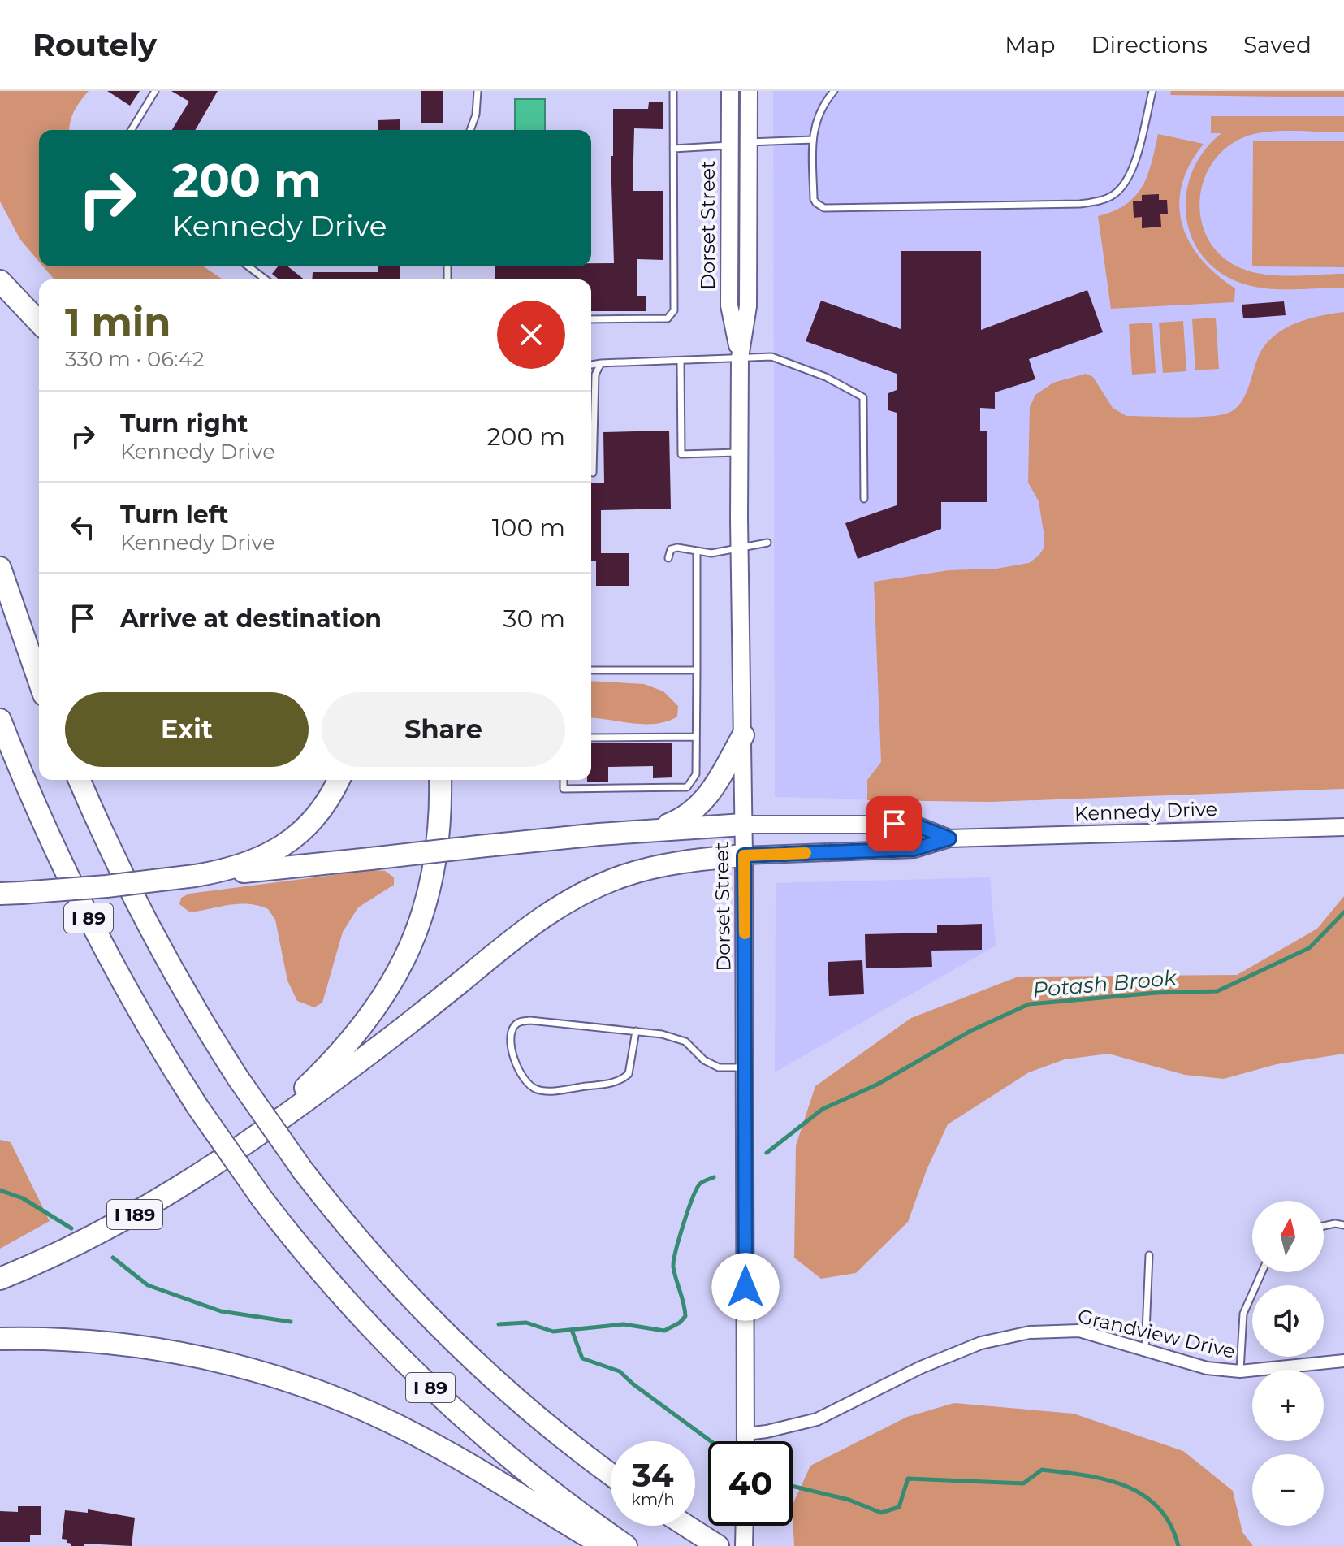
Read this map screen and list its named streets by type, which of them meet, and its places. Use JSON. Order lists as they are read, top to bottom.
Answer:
{
  "streets": {
    "highway": ["I 89", "I 189"],
    "main road": ["Dorset Street", "Kennedy Drive"],
    "street": ["Grandview Drive"]
  },
  "crossings": [
    ["Dorset Street", "Kennedy Drive"],
    ["Dorset Street", "Grandview Drive"]
  ],
  "water": ["Potash Brook"],
  "north": "top",
  "page": {
    "header": "Routely",
    "nav": ["Map", "Directions", "Saved"],
    "turn": ["200 m", "Kennedy Drive"],
    "heading": ["1 min", "330 m · 06:42"],
    "list": [
      {
        "name": "Turn right",
        "note": "Kennedy Drive",
        "value": "200 m"
      },
      {
        "name": "Turn left",
        "note": "Kennedy Drive",
        "value": "100 m"
      },
      {
        "name": "Arrive at destination",
        "value": "30 m"
      }
    ],
    "buttons": ["Exit", "Share"],
    "map_buttons": ["+", "−"],
    "speed": "34 km/h",
    "limit": "40"
  }
}
